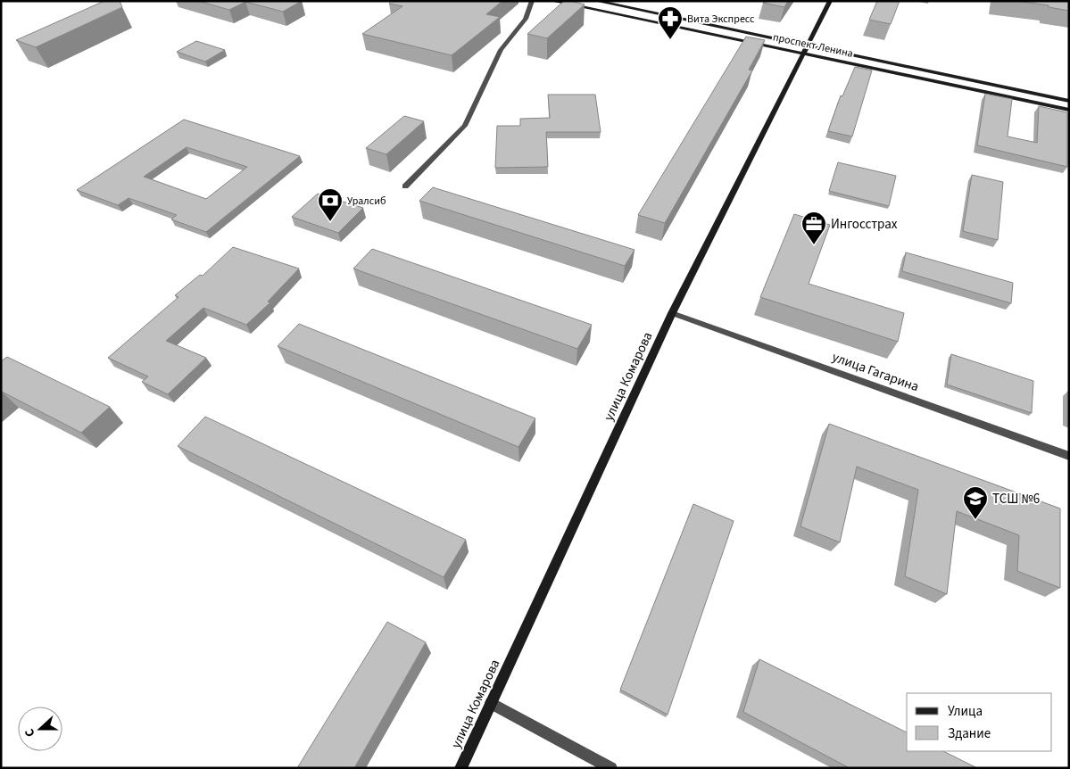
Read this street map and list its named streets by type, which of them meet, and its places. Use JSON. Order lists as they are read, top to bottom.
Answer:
{
  "streets": {
    "street": ["проспект Ленина", "улица Гагарина", "улица Комарова"]
  },
  "crossings": [
    ["проспект Ленина", "улица Комарова"],
    ["улица Гагарина", "улица Комарова"]
  ],
  "places": {
    "pharmacy": ["Вита Экспресс"],
    "bank": ["Уралсиб"],
    "office": ["Ингосстрах"],
    "school or university": ["ТСШ №6"]
  },
  "legend": ["Улица", "Здание"],
  "north": "left"
}
